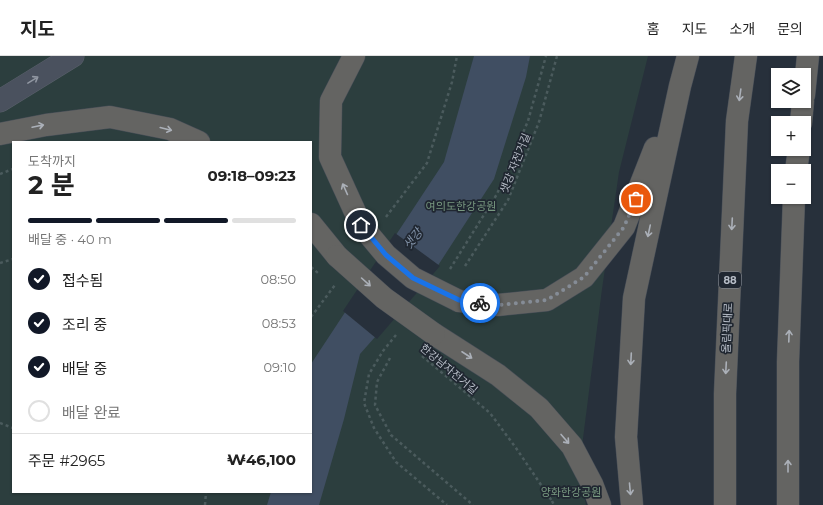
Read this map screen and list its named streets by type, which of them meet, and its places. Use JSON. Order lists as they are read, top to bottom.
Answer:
{
  "streets": {
    "highway": ["88", "올림픽대로"],
    "path": ["샛강 자전거길", "한강남자전거길"]
  },
  "water": ["샛강"],
  "parks": ["여의도한강공원", "양화한강공원"],
  "page": {
    "header": "지도",
    "nav": [
      "홈",
      "지도",
      "소개",
      "문의"
    ],
    "map_buttons": ["+", "−"],
    "heading": ["2 분", "도착까지", "09:18–09:23"],
    "panel": ["주문 #2965", "₩46,100"],
    "bar": "배달 중 · 40 m",
    "list": [
      ["접수됨", "08:50"],
      ["조리 중", "08:53"],
      ["배달 중", "09:10"],
      "배달 완료"
    ]
  }
}
